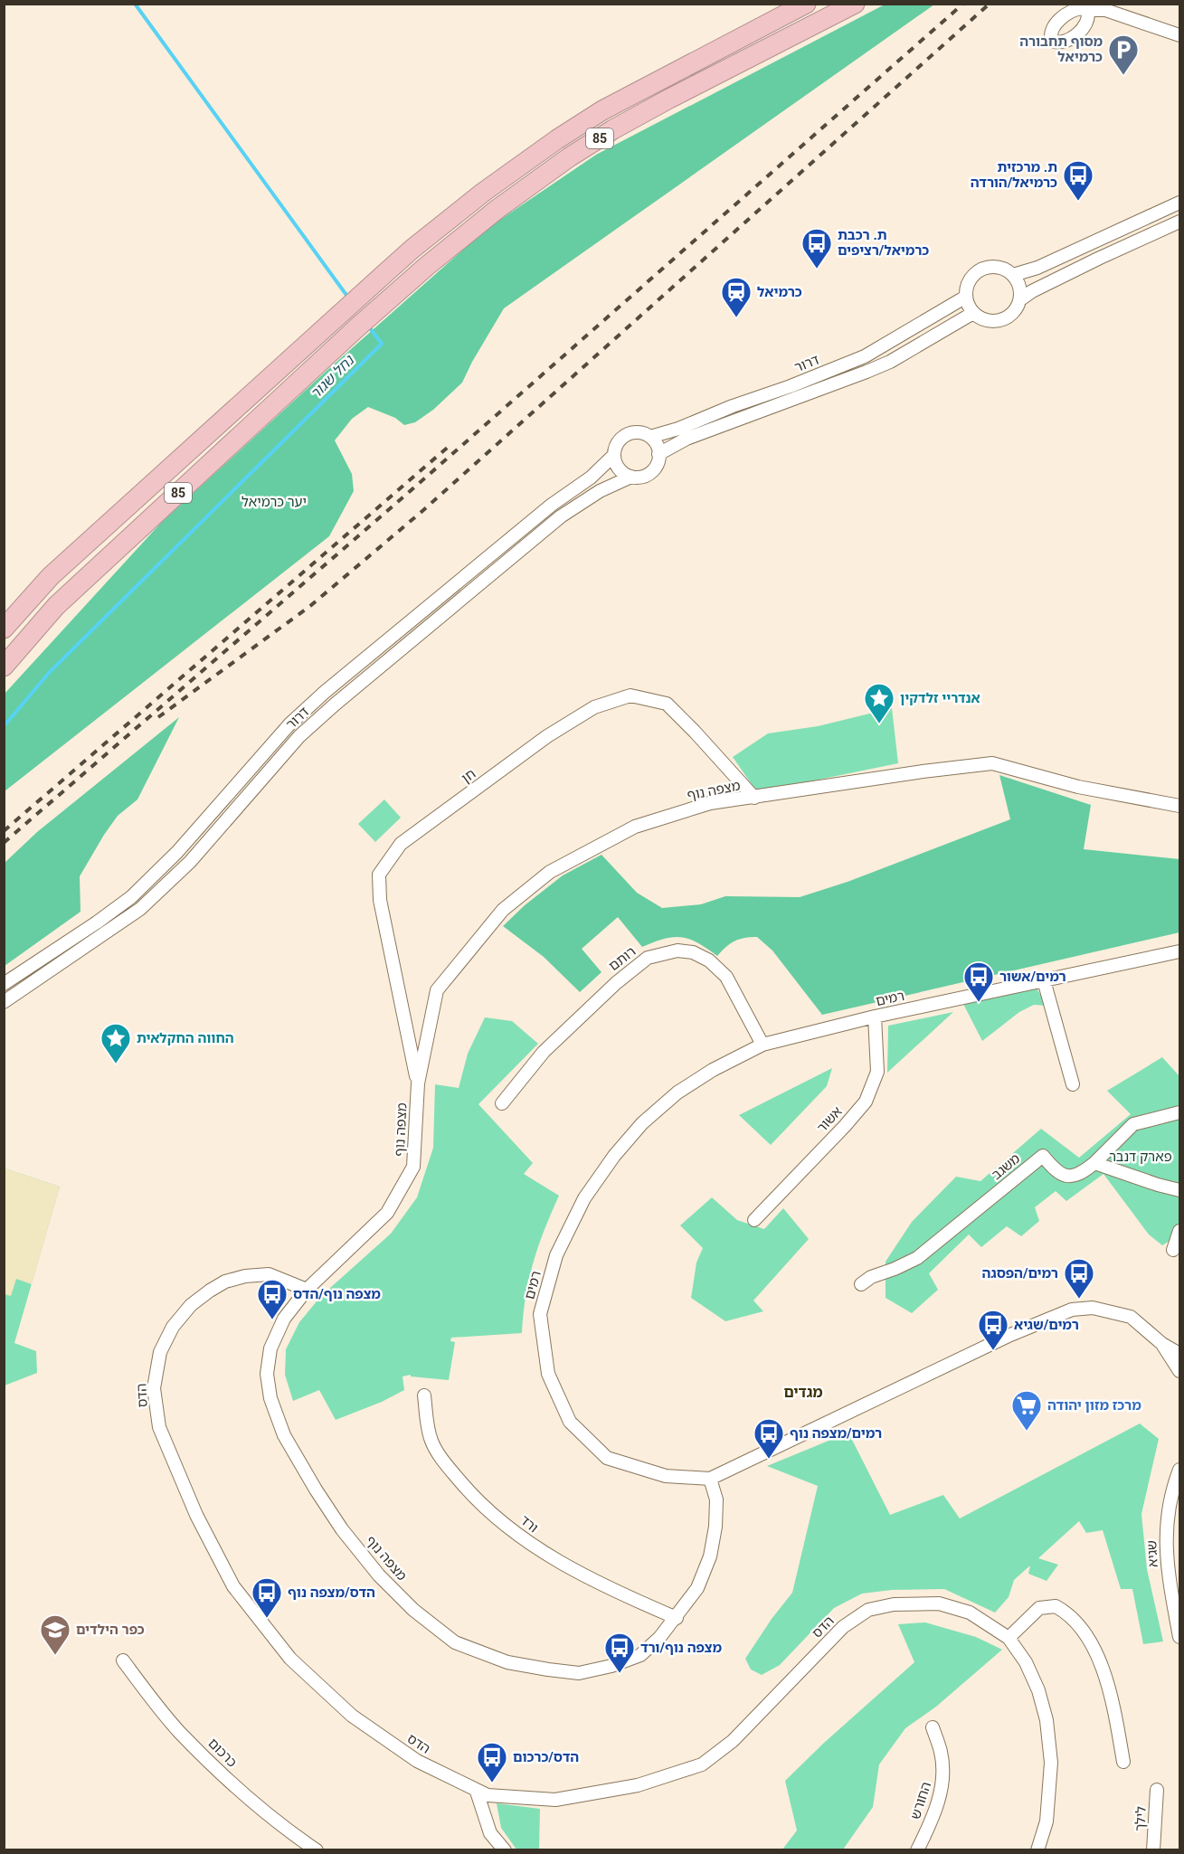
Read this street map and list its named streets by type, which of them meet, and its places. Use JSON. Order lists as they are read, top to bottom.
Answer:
{
  "streets": {
    "highway": ["85"],
    "street": [
      "דרור",
      "חן",
      "מצפה נוף",
      "רותם",
      "רמים",
      "אשור",
      "משגב",
      "הדס",
      "ורד",
      "שגיא",
      "כרכום",
      "החורש",
      "לילך"
    ]
  },
  "crossings": [
    ["חן", "מצפה נוף"],
    ["מצפה נוף", "רמים"],
    ["מצפה נוף", "הדס"],
    ["מצפה נוף", "ורד"],
    ["רותם", "רמים"],
    ["רמים", "אשור"]
  ],
  "districts": ["מגדים"],
  "water": ["נחל שגור"],
  "parks": ["יער כרמיאל", "פארק דנבר"],
  "places": {
    "parking": ["מסוף תחבורה כרמיאל"],
    "bus stop": [
      "ת. מרכזית כרמיאל/הורדה",
      "ת. רכבת כרמיאל/רציפים",
      "רמים/אשור",
      "רמים/הפסגה",
      "מצפה נוף/הדס",
      "רמים/שגיא",
      "רמים/מצפה נוף",
      "הדס/מצפה נוף",
      "מצפה נוף/ורד",
      "הדס/כרכום"
    ],
    "station": ["כרמיאל"],
    "place": ["אנדריי זלדקין", "החווה החקלאית"],
    "supermarket": ["מרכז מזון יהודה"],
    "school or university": ["כפר הילדים"]
  }
}
